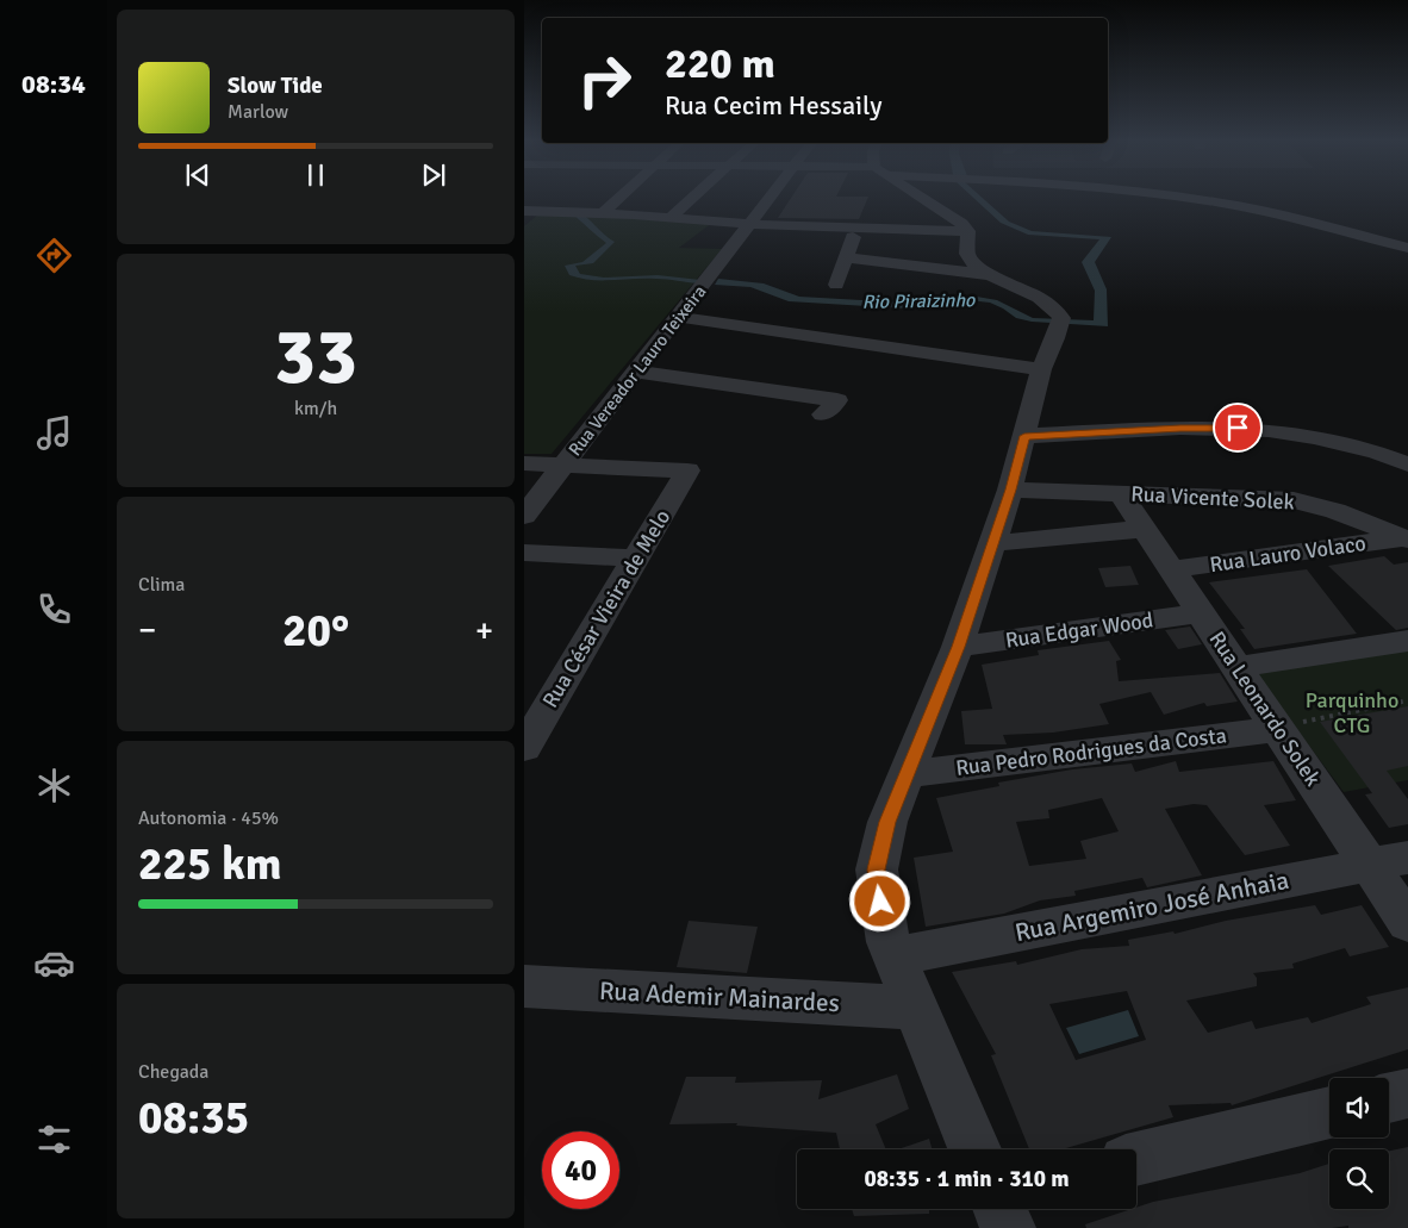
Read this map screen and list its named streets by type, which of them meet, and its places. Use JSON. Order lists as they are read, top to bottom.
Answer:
{
  "streets": {
    "street": [
      "Rua Vereador Lauro Teixeira",
      "Rua Vicente Solek",
      "Rua Lauro Volaco",
      "Rua César Vieira de Melo",
      "Rua Edgar Wood",
      "Rua Leonardo Solek",
      "Rua Pedro Rodrigues da Costa",
      "Rua Argemiro José Anhaia",
      "Rua Ademir Mainardes"
    ]
  },
  "crossings": [
    ["Rua Vereador Lauro Teixeira", "Rua César Vieira de Melo"],
    ["Rua Vicente Solek", "Rua Lauro Volaco"],
    ["Rua Vicente Solek", "Rua Leonardo Solek"],
    ["Rua Lauro Volaco", "Rua Leonardo Solek"],
    ["Rua Edgar Wood", "Rua Leonardo Solek"],
    ["Rua Leonardo Solek", "Rua Pedro Rodrigues da Costa"],
    ["Rua Leonardo Solek", "Rua Argemiro José Anhaia"]
  ],
  "water": ["Rio Piraizinho"],
  "parks": ["Parquinho CTG"],
  "page": {
    "tabs": "08:34",
    "turn": ["220 m", "Rua Cecim Hessaily"],
    "song": ["Slow Tide", "Marlow"],
    "tile": [
      ["33", "km/h"],
      "Clima",
      ["Autonomia · 45%", "225 km"],
      ["Chegada", "08:35"]
    ],
    "heat": ["−", "20°", "+"],
    "limit": "40",
    "trip": "08:35 · 1 min · 310 m"
  }
}
